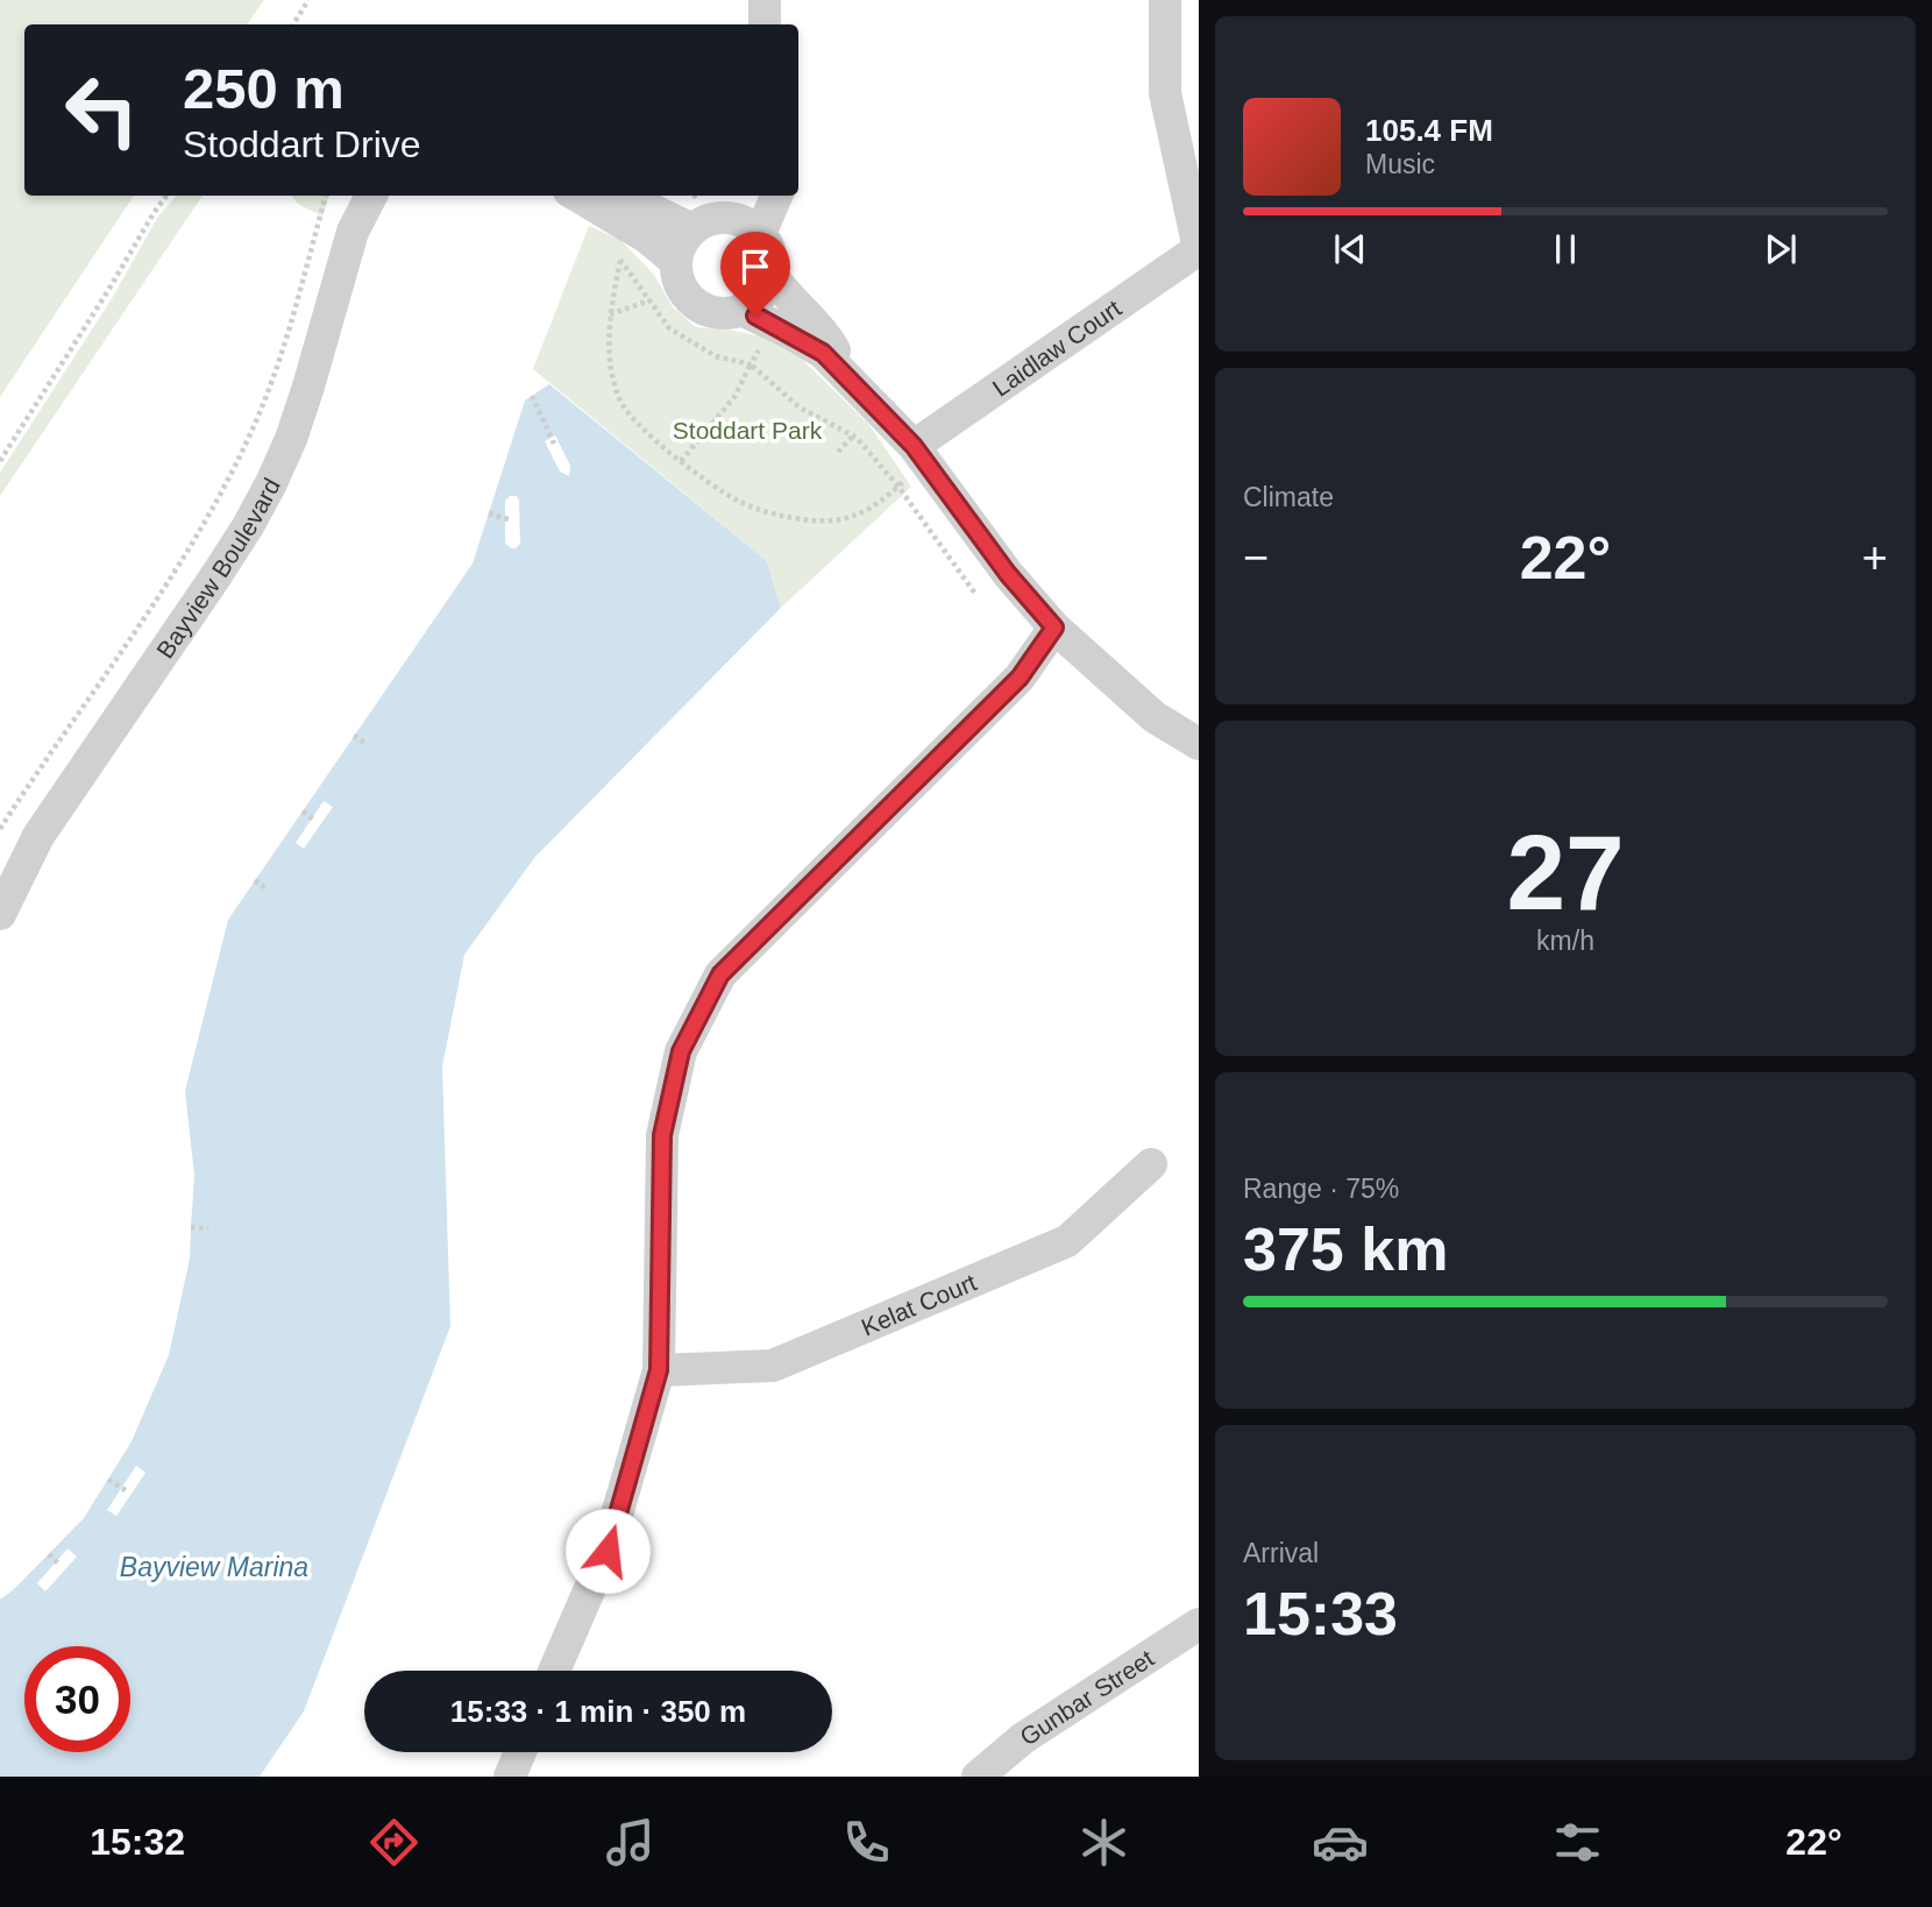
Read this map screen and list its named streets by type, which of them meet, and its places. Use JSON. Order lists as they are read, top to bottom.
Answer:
{
  "streets": {
    "street": [
      "Laidlaw Court",
      "Bayview Boulevard",
      "Kelat Court",
      "Gunbar Street"
    ]
  },
  "water": ["Bayview Marina"],
  "parks": ["Stoddart Park"],
  "page": {
    "turn": ["250 m", "Stoddart Drive"],
    "song": ["105.4 FM", "Music"],
    "tile": [
      "Climate",
      ["27", "km/h"],
      ["Range · 75%", "375 km"],
      ["Arrival", "15:33"]
    ],
    "heat": ["−", "22°", "+"],
    "limit": "30",
    "trip": "15:33 · 1 min · 350 m",
    "tabs": ["15:32", "22°"]
  }
}
